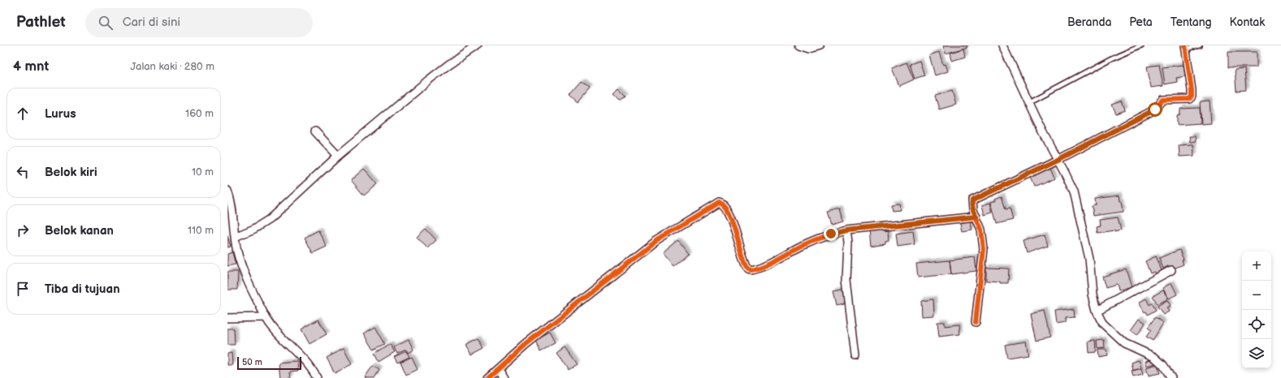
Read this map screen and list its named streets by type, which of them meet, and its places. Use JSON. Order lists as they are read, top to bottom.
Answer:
{
  "scale_bar": "50 m",
  "page": {
    "header": "Pathlet",
    "search": "Cari di sini",
    "nav": [
      "Beranda",
      "Peta",
      "Tentang",
      "Kontak"
    ],
    "heading": ["4 mnt", "Jalan kaki · 280 m"],
    "list": [
      ["Lurus", "160 m"],
      ["Belok kiri", "10 m"],
      ["Belok kanan", "110 m"],
      "Tiba di tujuan"
    ],
    "map_buttons": ["+", "−"],
    "scale": "50 m"
  }
}
